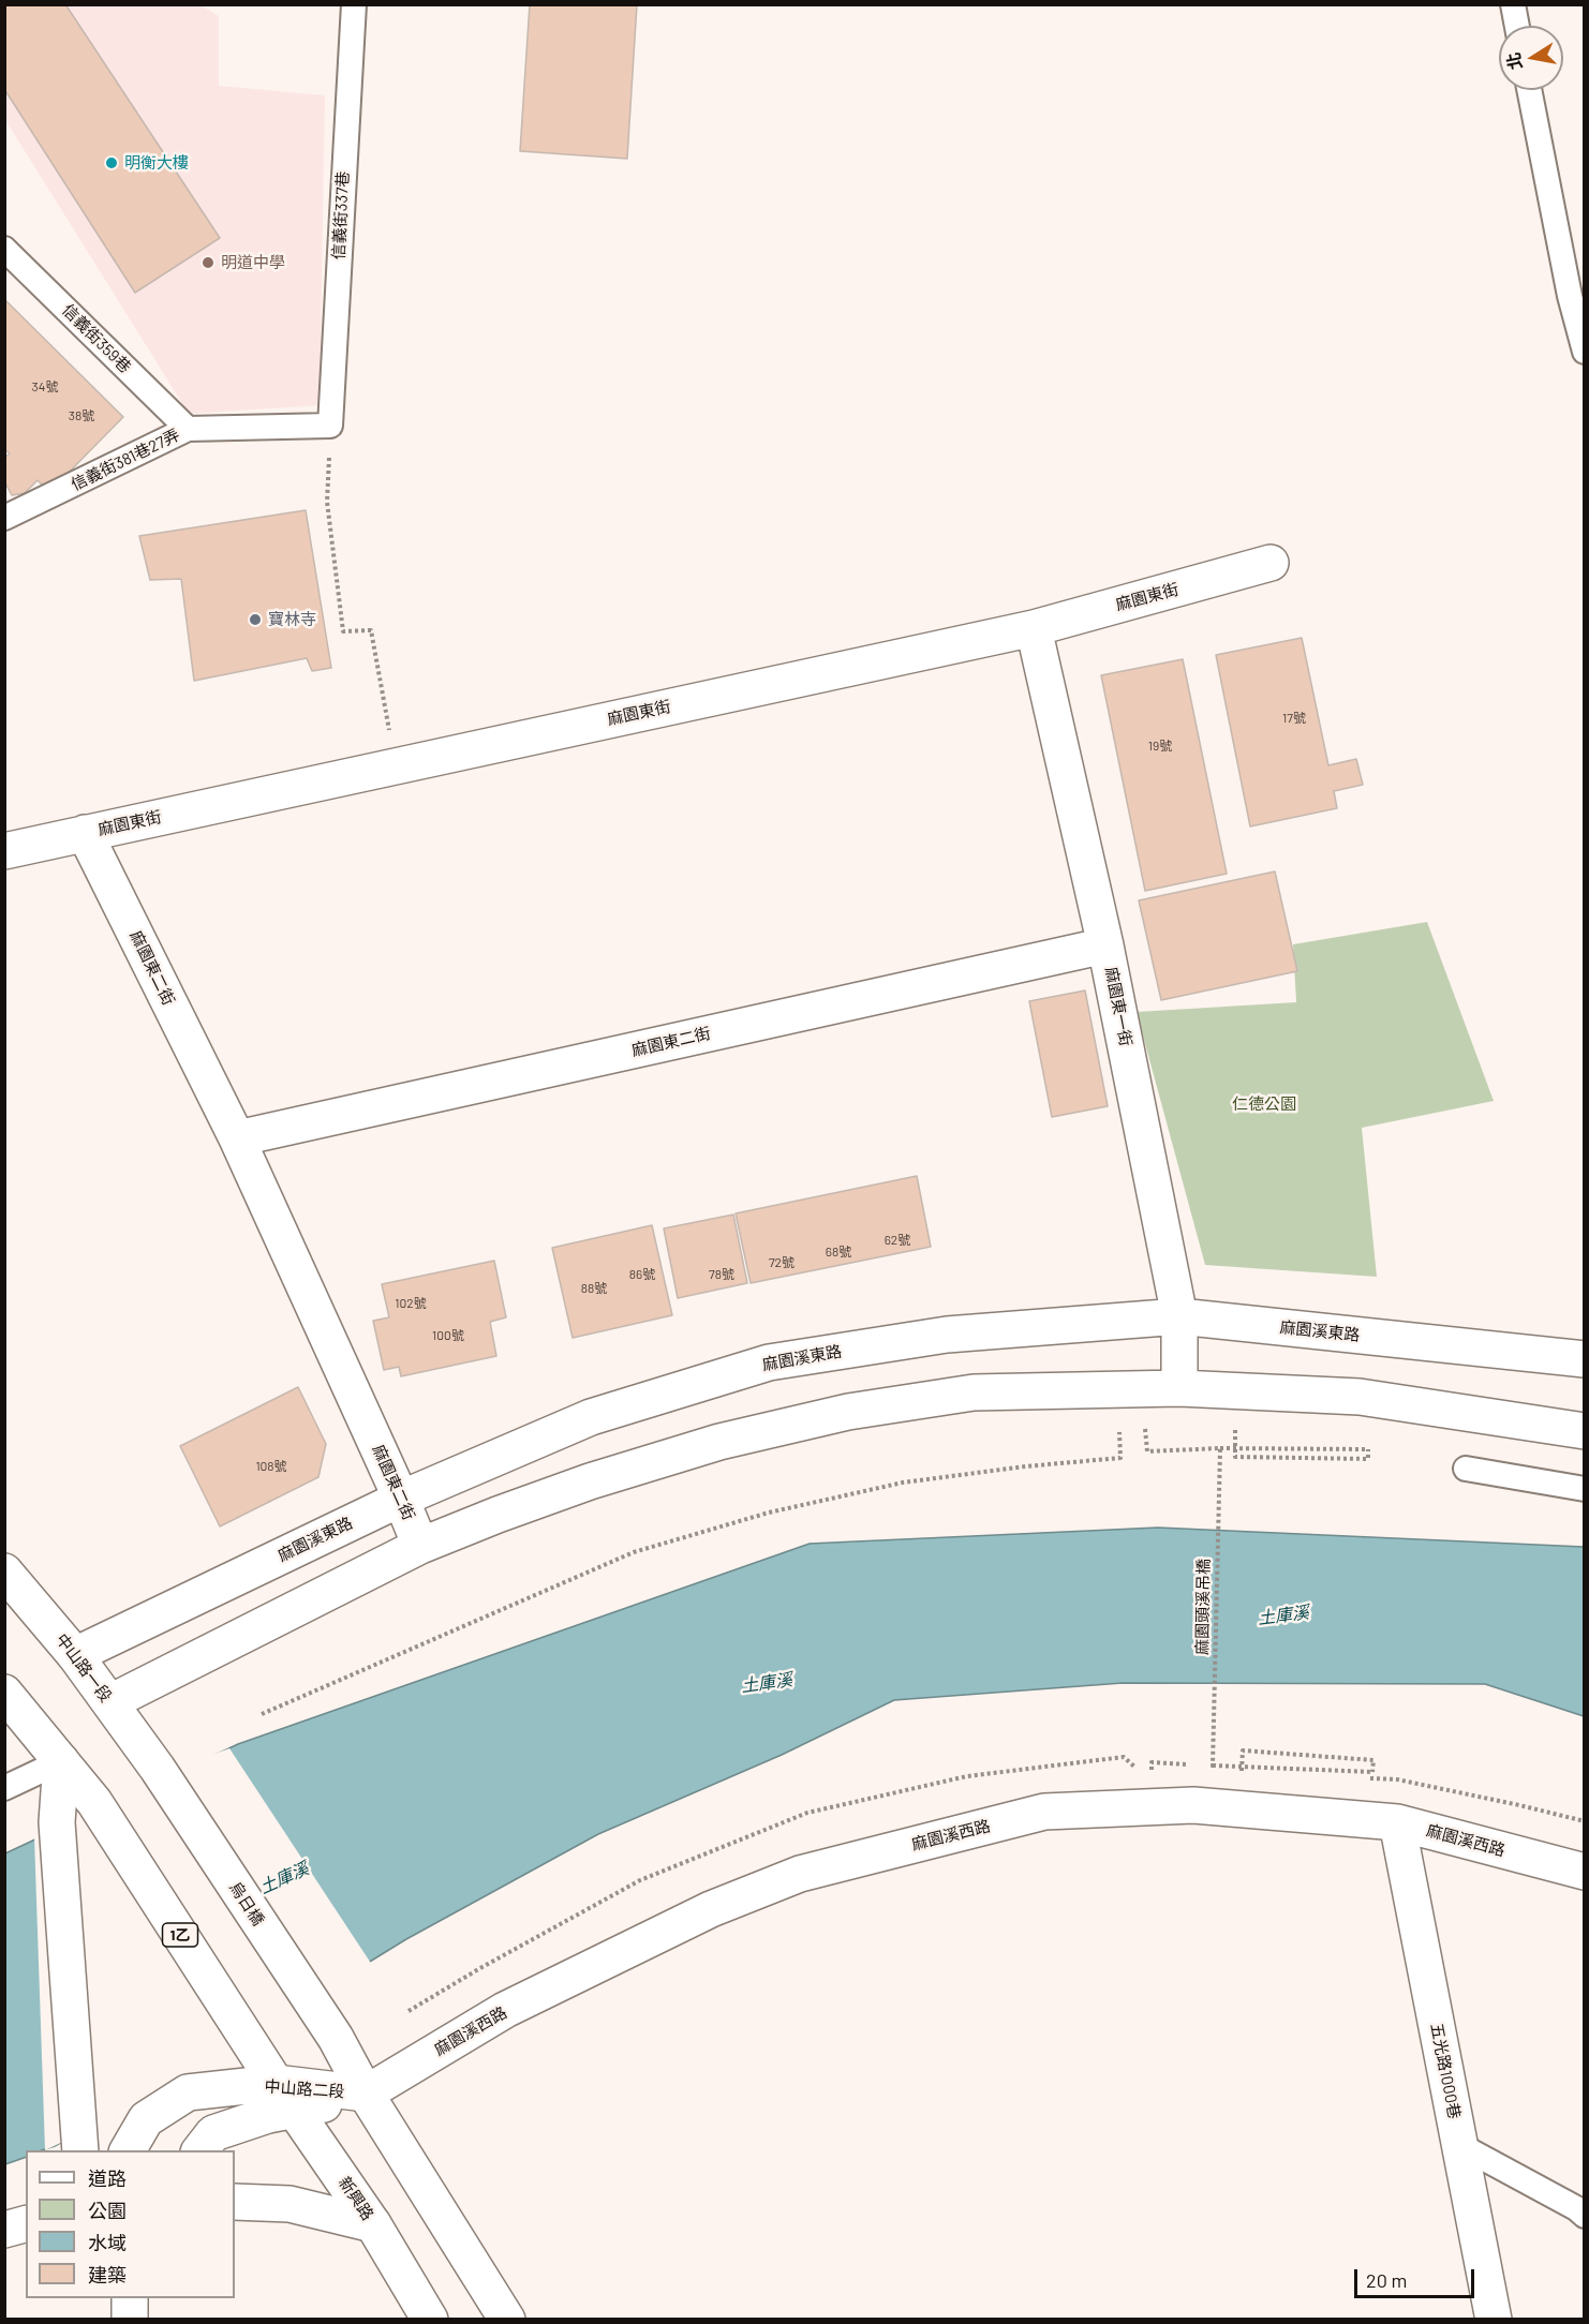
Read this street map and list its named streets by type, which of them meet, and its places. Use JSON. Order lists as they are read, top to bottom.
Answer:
{
  "streets": {
    "street": [
      "麻園東街",
      "麻園東二街",
      "麻園東一街",
      "麻園溪東路",
      "中山路一段",
      "麻園溪西路",
      "烏日橋",
      "1乙",
      "五光路1000巷",
      "中山路二段",
      "新興路"
    ],
    "lane": ["信義街337巷", "信義街359巷", "信義街381巷27弄"],
    "path": ["麻園頭溪吊橋"]
  },
  "crossings": [
    ["信義街337巷", "信義街381巷27弄"],
    ["信義街359巷", "信義街381巷27弄"],
    ["麻園東街", "麻園東二街"],
    ["麻園東街", "麻園東一街"],
    ["麻園東二街", "麻園東一街"],
    ["麻園東二街", "麻園溪東路"],
    ["麻園東一街", "麻園溪東路"],
    ["麻園溪東路", "中山路一段"],
    ["中山路一段", "烏日橋"],
    ["麻園溪西路", "烏日橋"],
    ["麻園溪西路", "五光路1000巷"],
    ["麻園溪西路", "中山路二段"],
    ["烏日橋", "中山路二段"],
    ["1乙", "中山路二段"],
    ["1乙", "新興路"],
    ["中山路二段", "新興路"]
  ],
  "water": ["土庫溪"],
  "parks": ["仁德公園"],
  "places": ["明衡大樓", "明道中學", "寶林寺"],
  "house_numbers": [
    "34號",
    "38號",
    "17號",
    "19號",
    "62號",
    "68號",
    "72號",
    "86號",
    "78號",
    "88號",
    "102號",
    "100號",
    "108號"
  ],
  "legend": [
    "道路",
    "公園",
    "水域",
    "建築"
  ],
  "scale_bar": "20 m",
  "north": "left"
}
